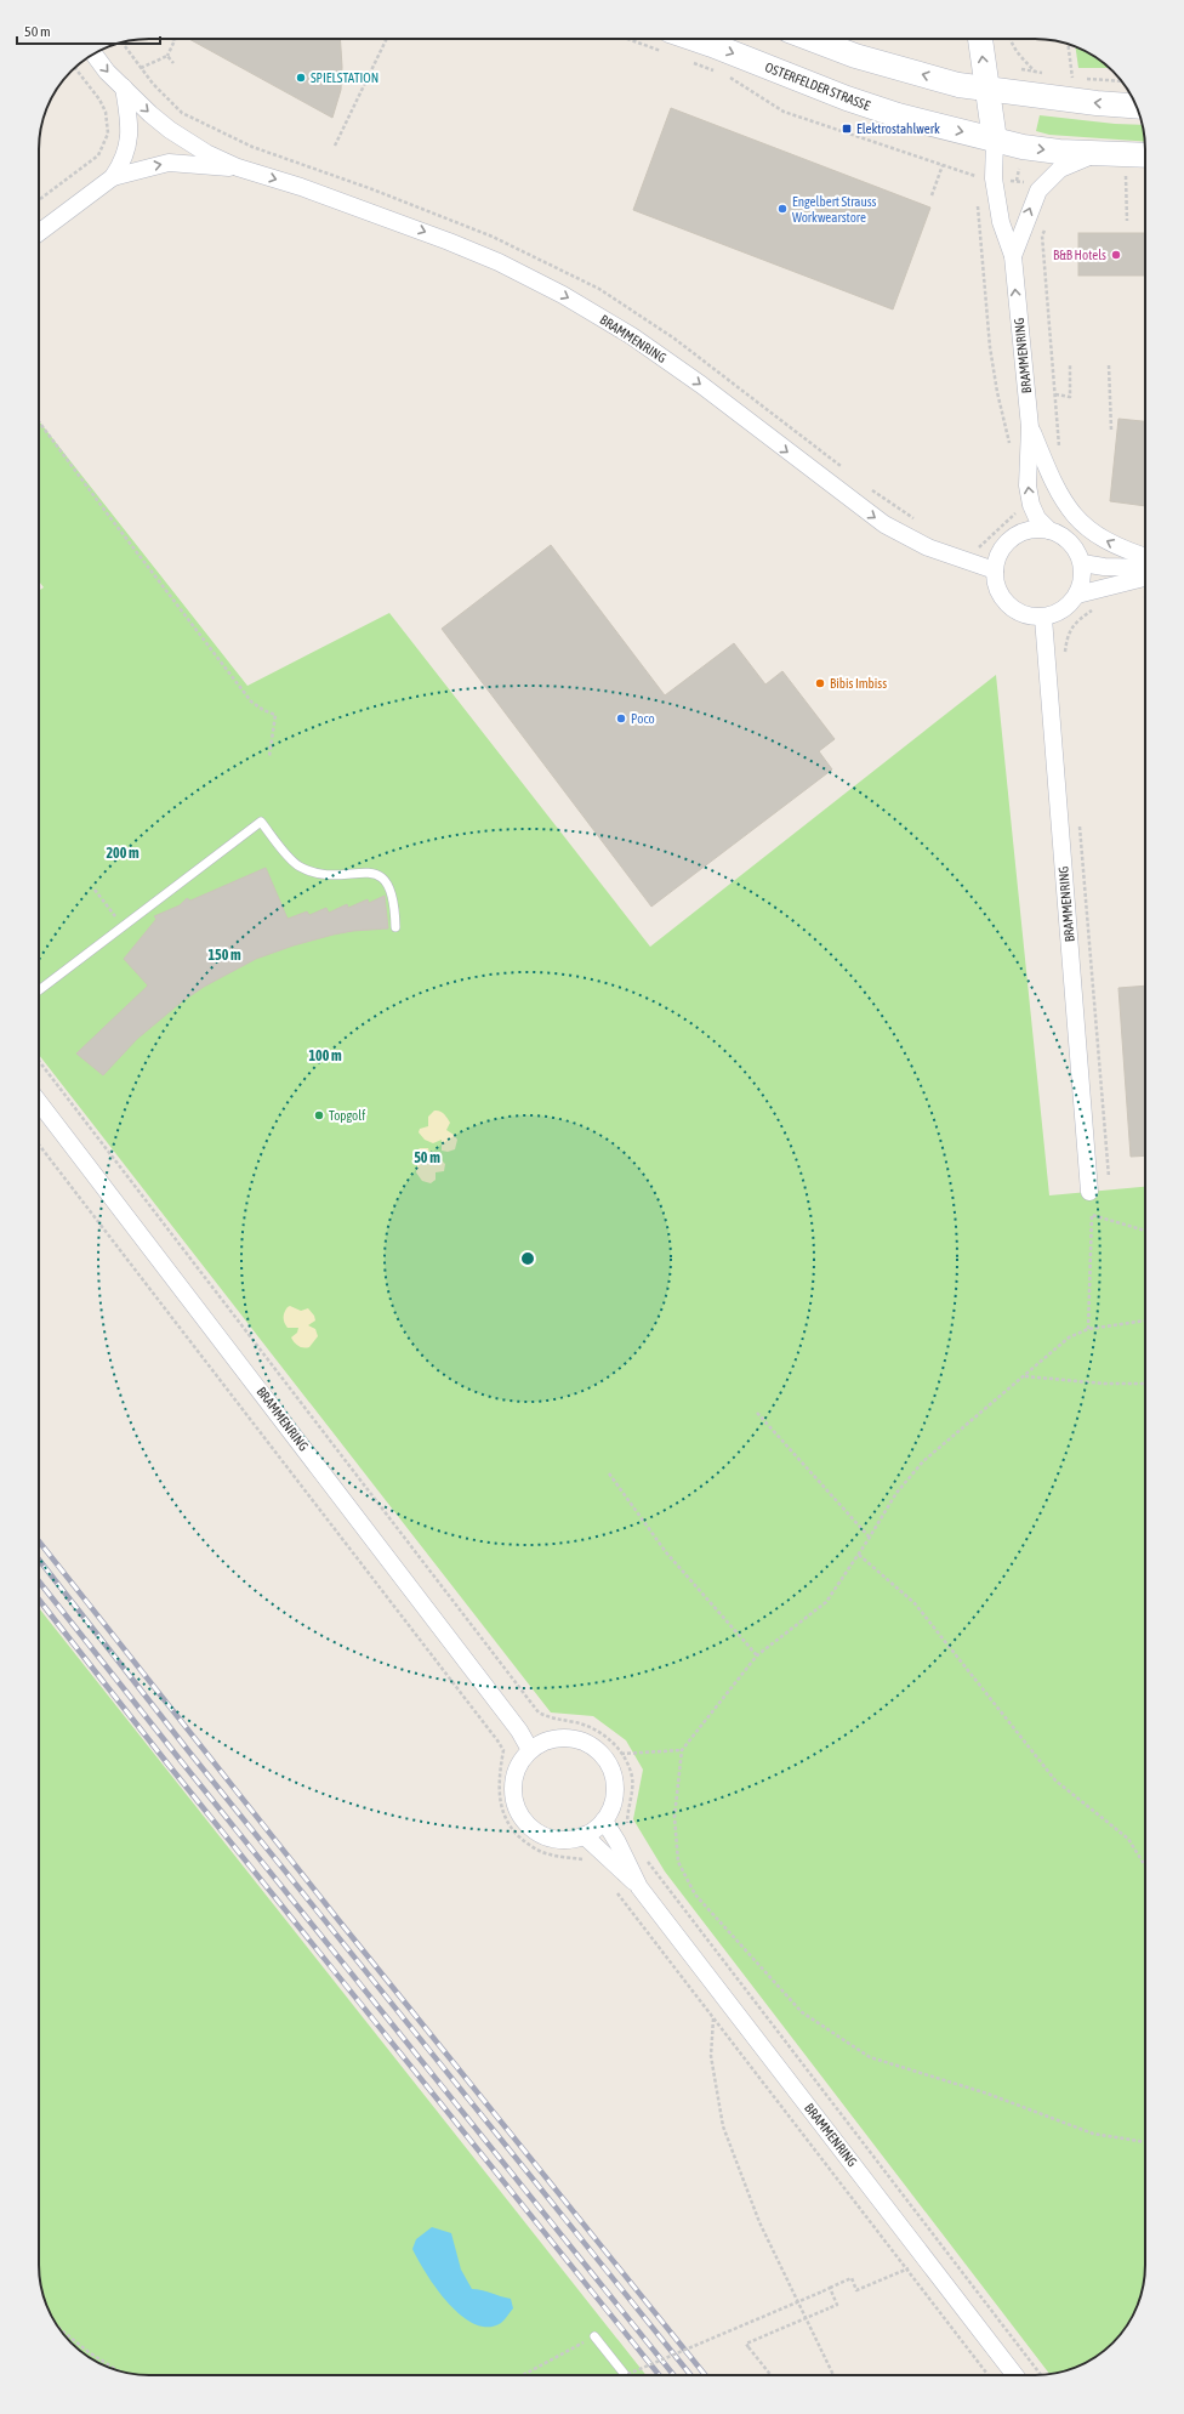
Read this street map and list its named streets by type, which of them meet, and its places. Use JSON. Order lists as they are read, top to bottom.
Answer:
{
  "streets": {
    "main road": ["OSTERFELDER STRASSE"],
    "street": ["BRAMMENRING"]
  },
  "crossings": [
    ["OSTERFELDER STRASSE", "BRAMMENRING"]
  ],
  "places": {
    "other": [
      "SPIELSTATION",
      "Engelbert Strauss Workwearstore",
      "B&B Hotels",
      "Bibis Imbiss",
      "Poco",
      "Topgolf"
    ],
    "transit": ["Elektrostahlwerk"]
  },
  "scale_bar": "50 m",
  "rings": [
    "200 m",
    "150 m",
    "100 m",
    "50 m"
  ]
}
